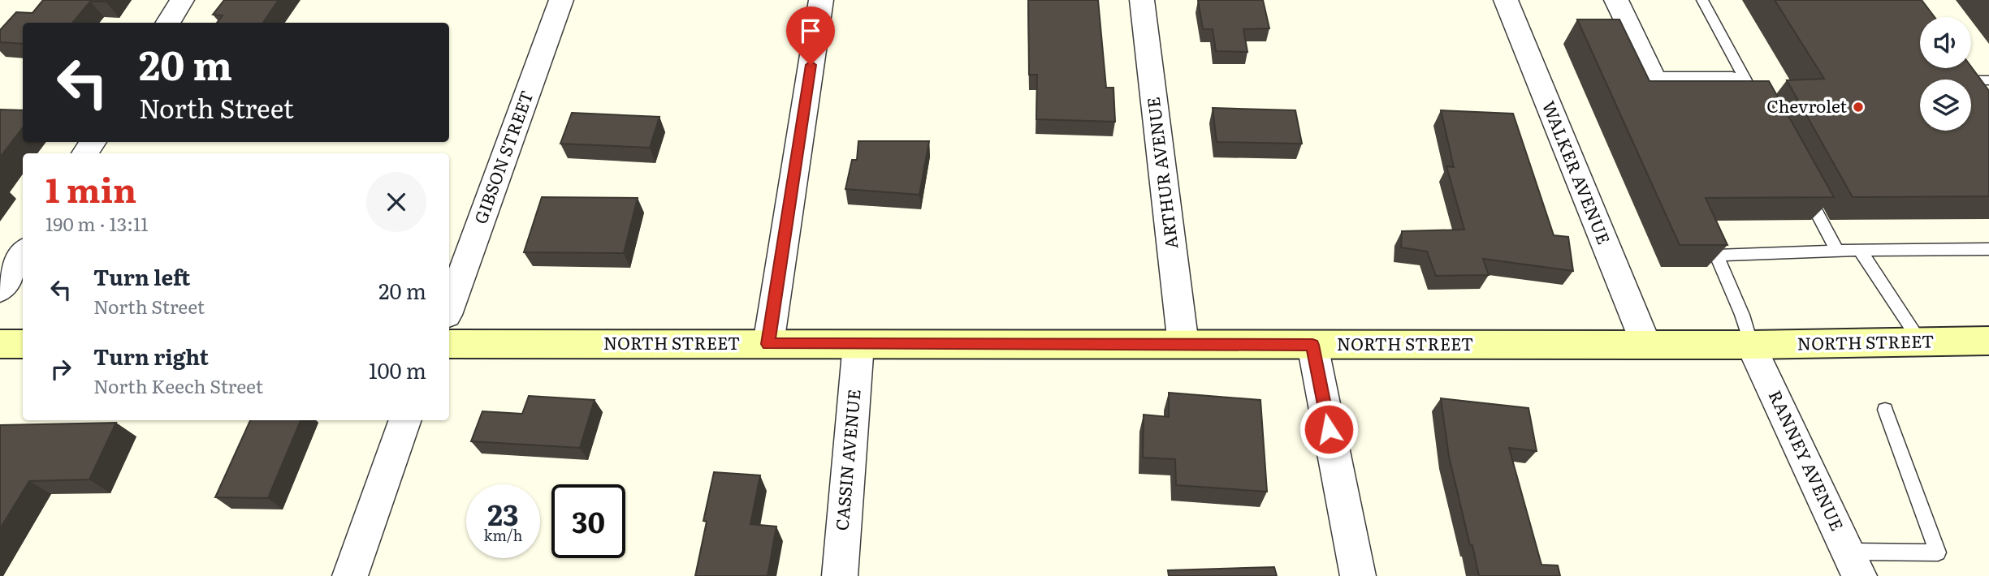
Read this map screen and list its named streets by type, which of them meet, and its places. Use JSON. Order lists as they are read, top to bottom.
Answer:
{
  "streets": {
    "street": [
      "GIBSON STREET",
      "ARTHUR AVENUE",
      "WALKER AVENUE",
      "NORTH STREET",
      "CASSIN AVENUE",
      "RANNEY AVENUE"
    ]
  },
  "crossings": [
    ["ARTHUR AVENUE", "NORTH STREET"],
    ["WALKER AVENUE", "NORTH STREET"],
    ["NORTH STREET", "CASSIN AVENUE"],
    ["NORTH STREET", "RANNEY AVENUE"]
  ],
  "places": ["Chevrolet"],
  "page": {
    "turn": ["20 m", "North Street"],
    "heading": ["1 min", "190 m · 13:11"],
    "list": [
      {
        "name": "Turn left",
        "note": "North Street",
        "value": "20 m"
      },
      {
        "name": "Turn right",
        "note": "North Keech Street",
        "value": "100 m"
      }
    ],
    "speed": "23 km/h",
    "limit": "30"
  }
}
